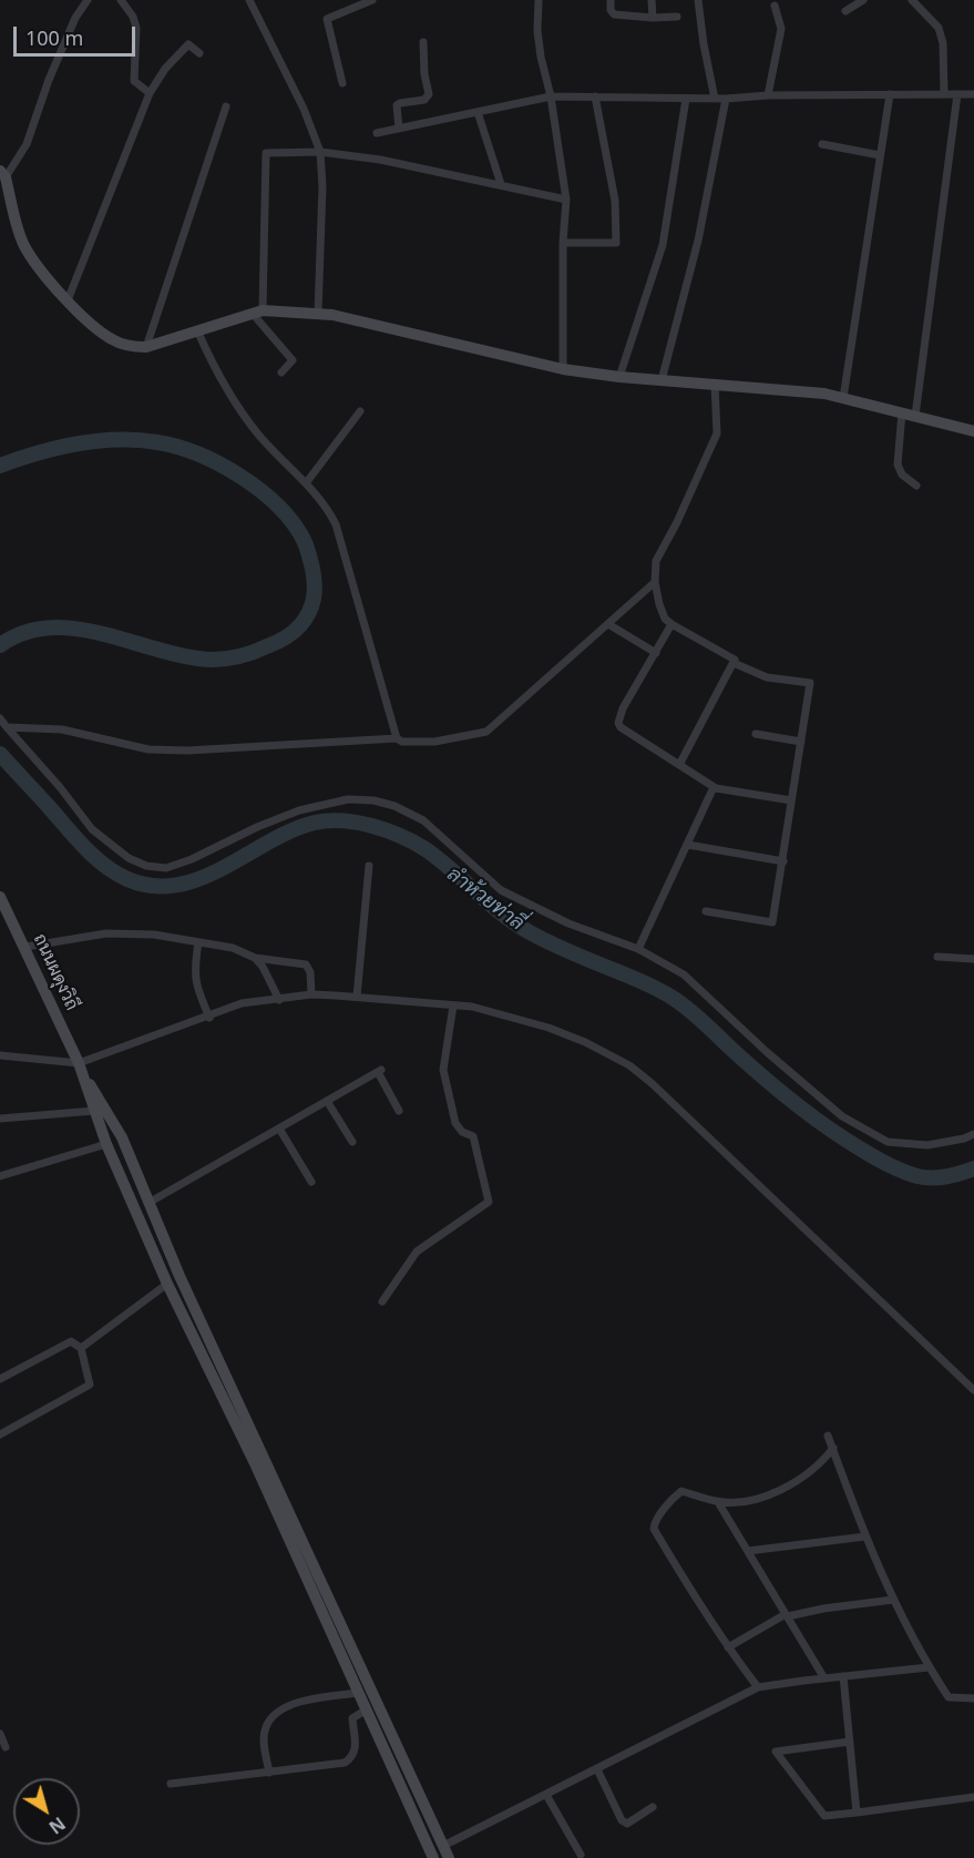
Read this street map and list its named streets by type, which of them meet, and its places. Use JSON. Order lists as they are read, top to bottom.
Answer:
{
  "streets": {
    "main road": ["ถนนผดุงวิถี"]
  },
  "water": ["ลำห้วยท่าลี่"],
  "scale_bar": "100 m",
  "north": "bottom right"
}
